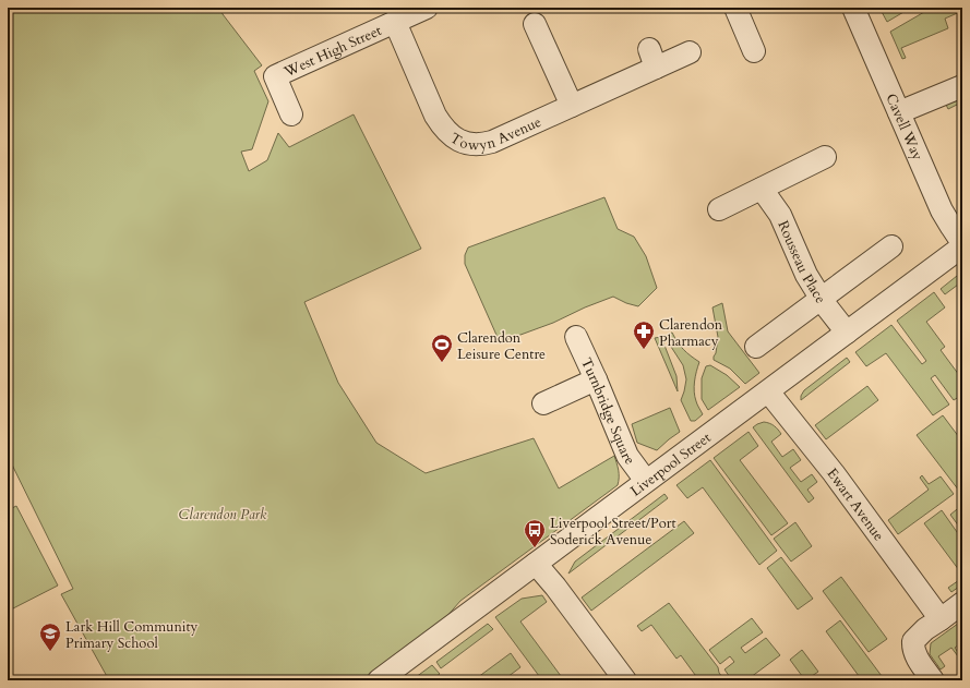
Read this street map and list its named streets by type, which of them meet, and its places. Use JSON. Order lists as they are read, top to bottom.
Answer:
{
  "streets": {
    "street": [
      "West High Street",
      "Towyn Avenue",
      "Cavell Way",
      "Rousseau Place",
      "Turnbridge Square",
      "Liverpool Street",
      "Ewart Avenue"
    ]
  },
  "crossings": [
    ["West High Street", "Towyn Avenue"],
    ["Rousseau Place", "Liverpool Street"],
    ["Turnbridge Square", "Liverpool Street"],
    ["Liverpool Street", "Ewart Avenue"]
  ],
  "parks": ["Clarendon Park"],
  "places": {
    "pharmacy": ["Clarendon Pharmacy"],
    "sports": ["Clarendon Leisure Centre"],
    "bus stop": ["Liverpool Street/Port Soderick Avenue"],
    "school or university": ["Lark Hill Community Primary School"]
  }
}
